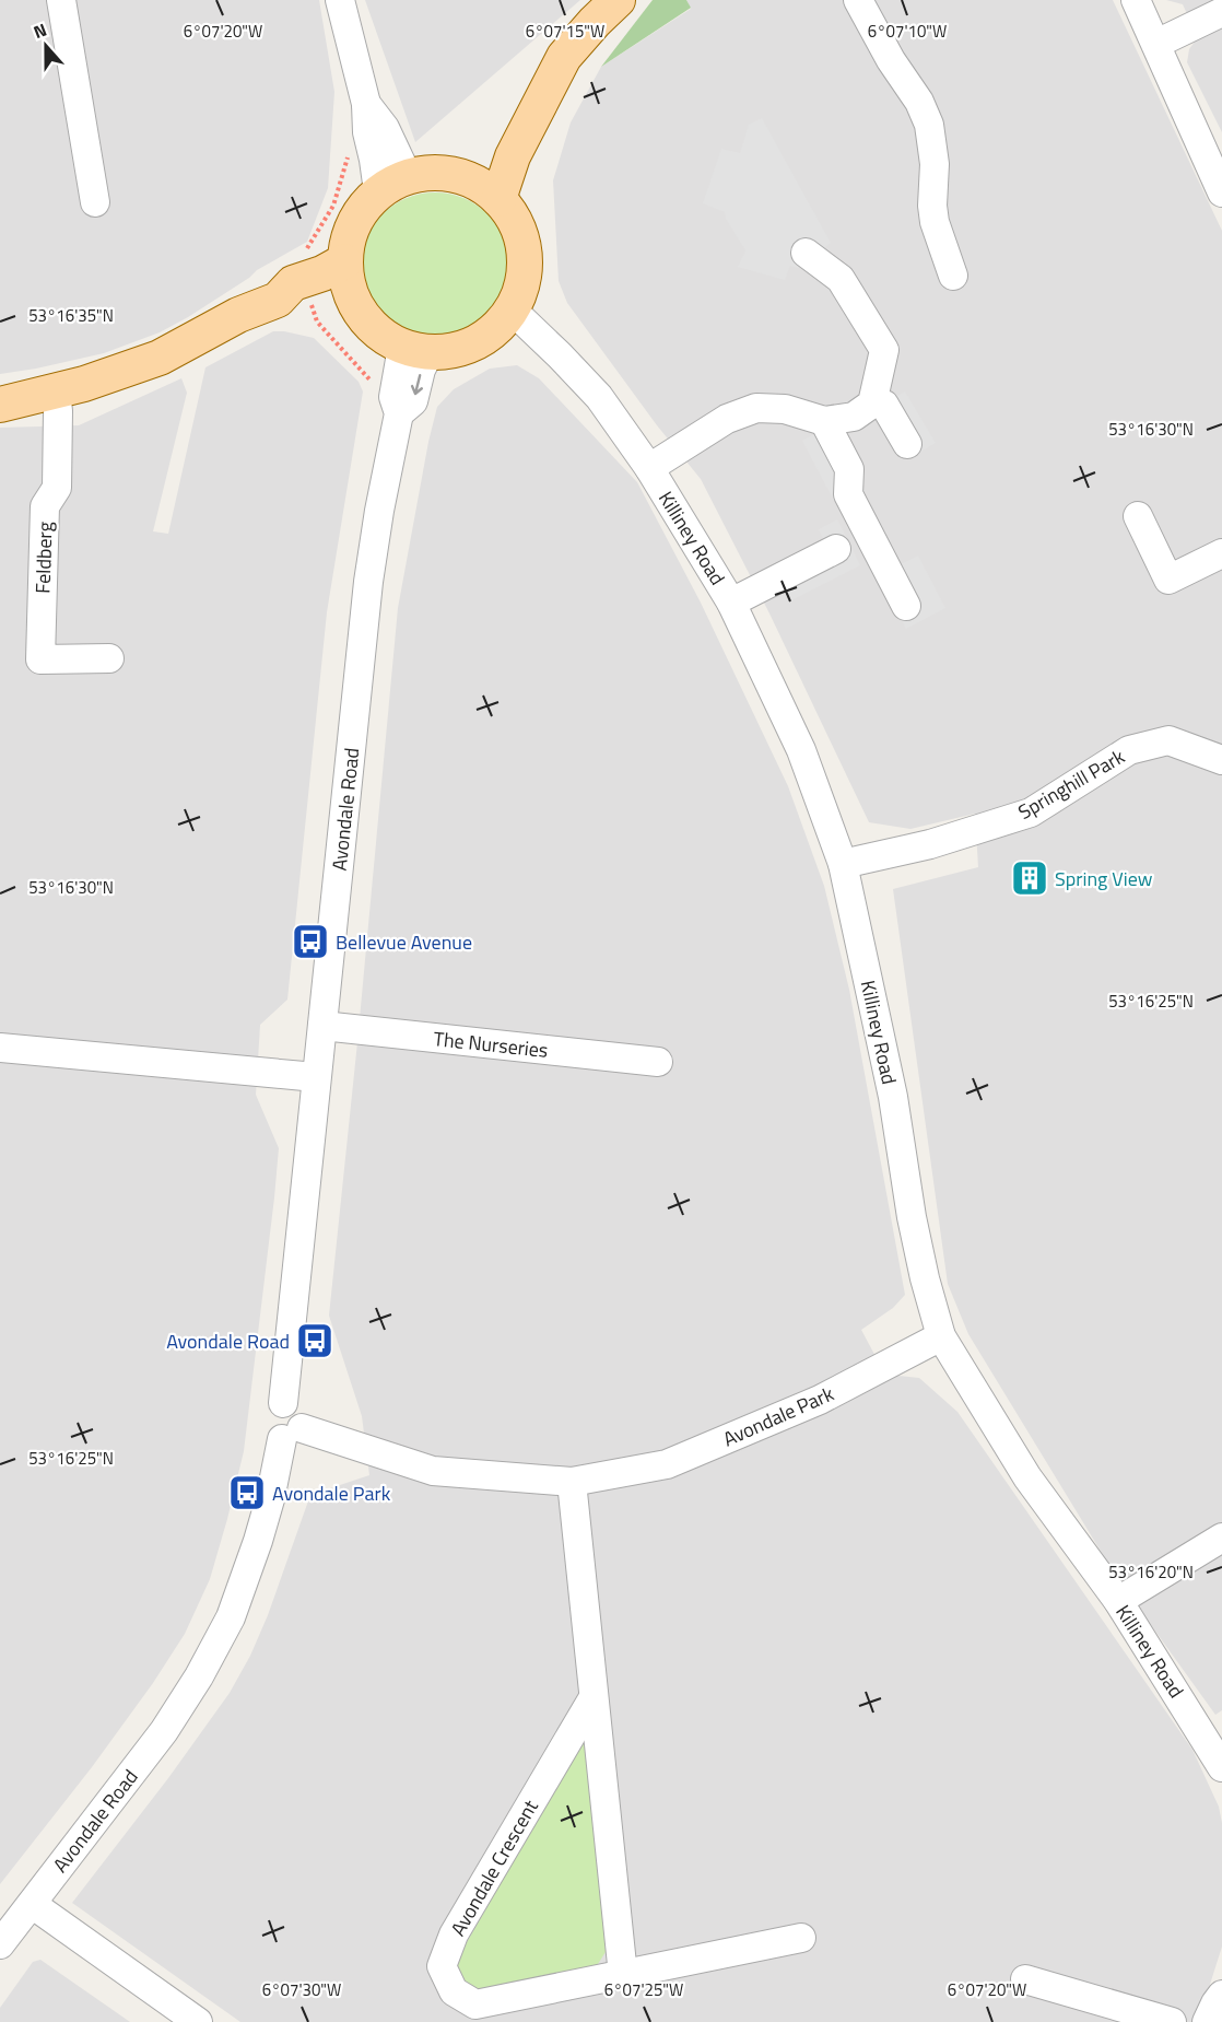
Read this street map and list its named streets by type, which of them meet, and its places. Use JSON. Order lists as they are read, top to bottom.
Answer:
{
  "streets": {
    "street": [
      "Killiney Road",
      "Feldberg",
      "Springhill Park",
      "Avondale Road",
      "The Nurseries",
      "Avondale Park",
      "Avondale Crescent"
    ]
  },
  "crossings": [
    ["Killiney Road", "Springhill Park"],
    ["Killiney Road", "Avondale Road"],
    ["Killiney Road", "Avondale Park"],
    ["Avondale Road", "The Nurseries"],
    ["Avondale Road", "Avondale Park"]
  ],
  "places": {
    "building": ["Spring View"],
    "bus stop": ["Bellevue Avenue", "Avondale Road", "Avondale Park"]
  },
  "north": "top",
  "coordinates": [
    "6°07'20\"W",
    "6°07'15\"W",
    "6°07'10\"W",
    "53°16'35\"N",
    "53°16'30\"N",
    "53°16'25\"N",
    "53°16'20\"N",
    "6°07'30\"W",
    "6°07'25\"W"
  ]
}
